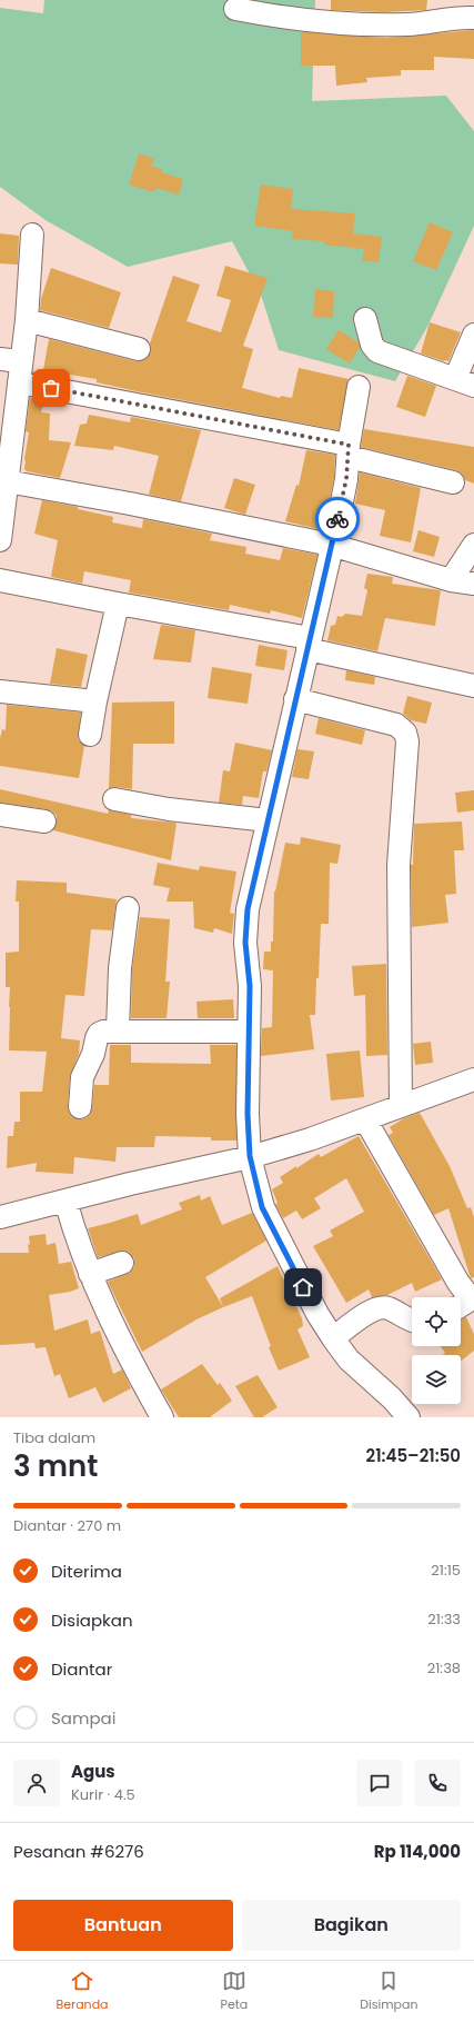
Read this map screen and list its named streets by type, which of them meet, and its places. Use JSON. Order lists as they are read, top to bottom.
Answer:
{
  "page": {
    "heading": ["3 mnt", "Tiba dalam", "21:45–21:50"],
    "panel": [
      "Agus",
      "Kurir · 4.5",
      "Pesanan #6276",
      "Rp 114,000"
    ],
    "bar": "Diantar · 270 m",
    "list": [
      ["Diterima", "21:15"],
      ["Disiapkan", "21:33"],
      ["Diantar", "21:38"],
      "Sampai"
    ],
    "buttons": ["Bantuan", "Bagikan"],
    "tabs": ["Beranda", "Peta", "Disimpan"]
  }
}
